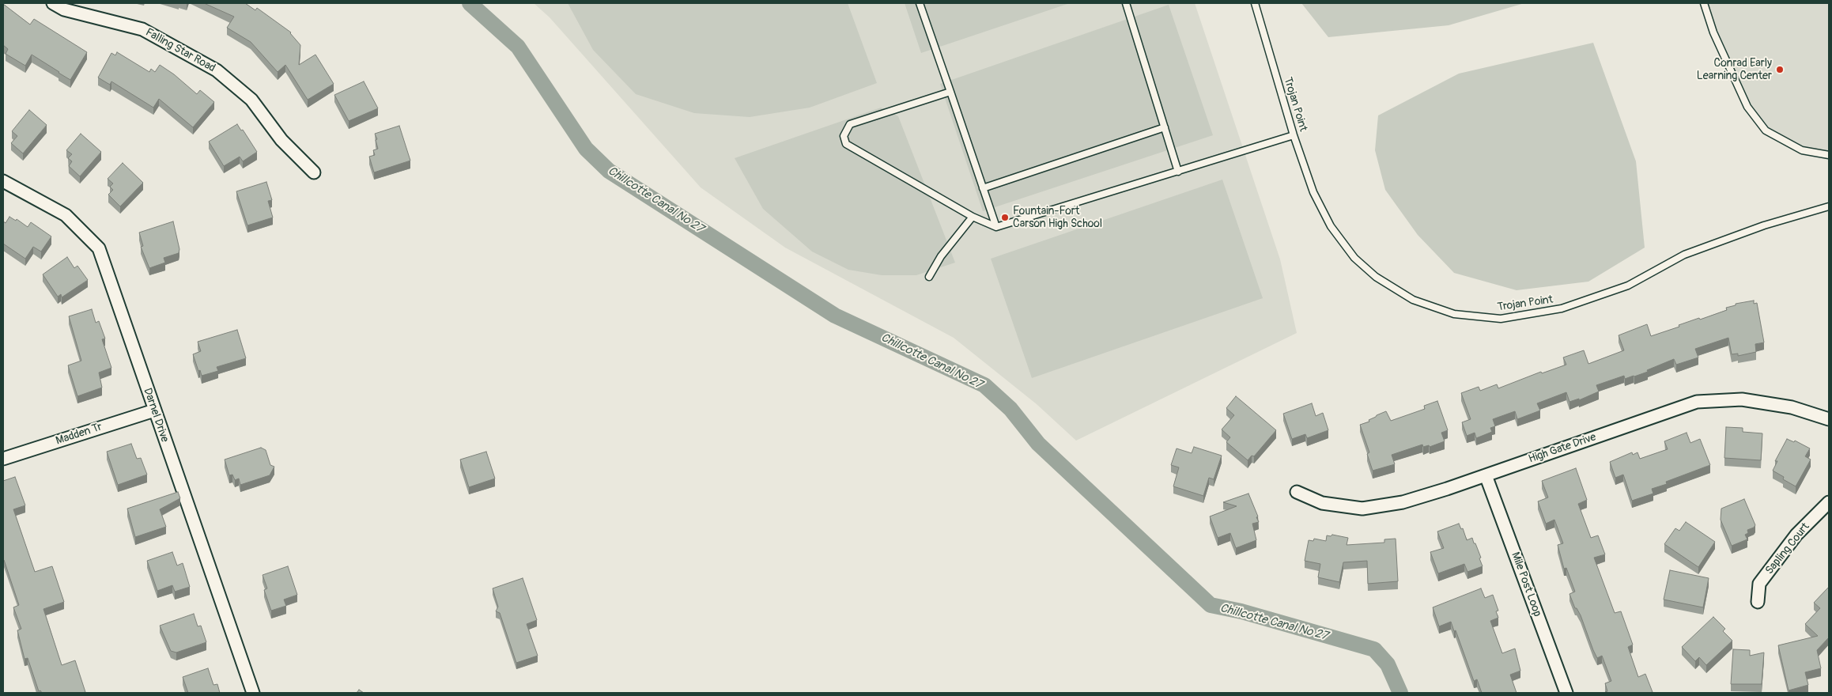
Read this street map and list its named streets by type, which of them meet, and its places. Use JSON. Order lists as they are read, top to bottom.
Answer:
{
  "streets": {
    "street": [
      "Falling Star Road",
      "Darnel Drive",
      "Madden Tr",
      "High Gate Drive",
      "Sapling Court",
      "Mile Post Loop"
    ],
    "lane": ["Trojan Point"]
  },
  "crossings": [
    ["Darnel Drive", "Madden Tr"],
    ["High Gate Drive", "Mile Post Loop"]
  ],
  "water": ["Chillcotte Canal No 27"],
  "places": ["Conrad Early Learning Center", "Fountain-Fort Carson High School"]
}
